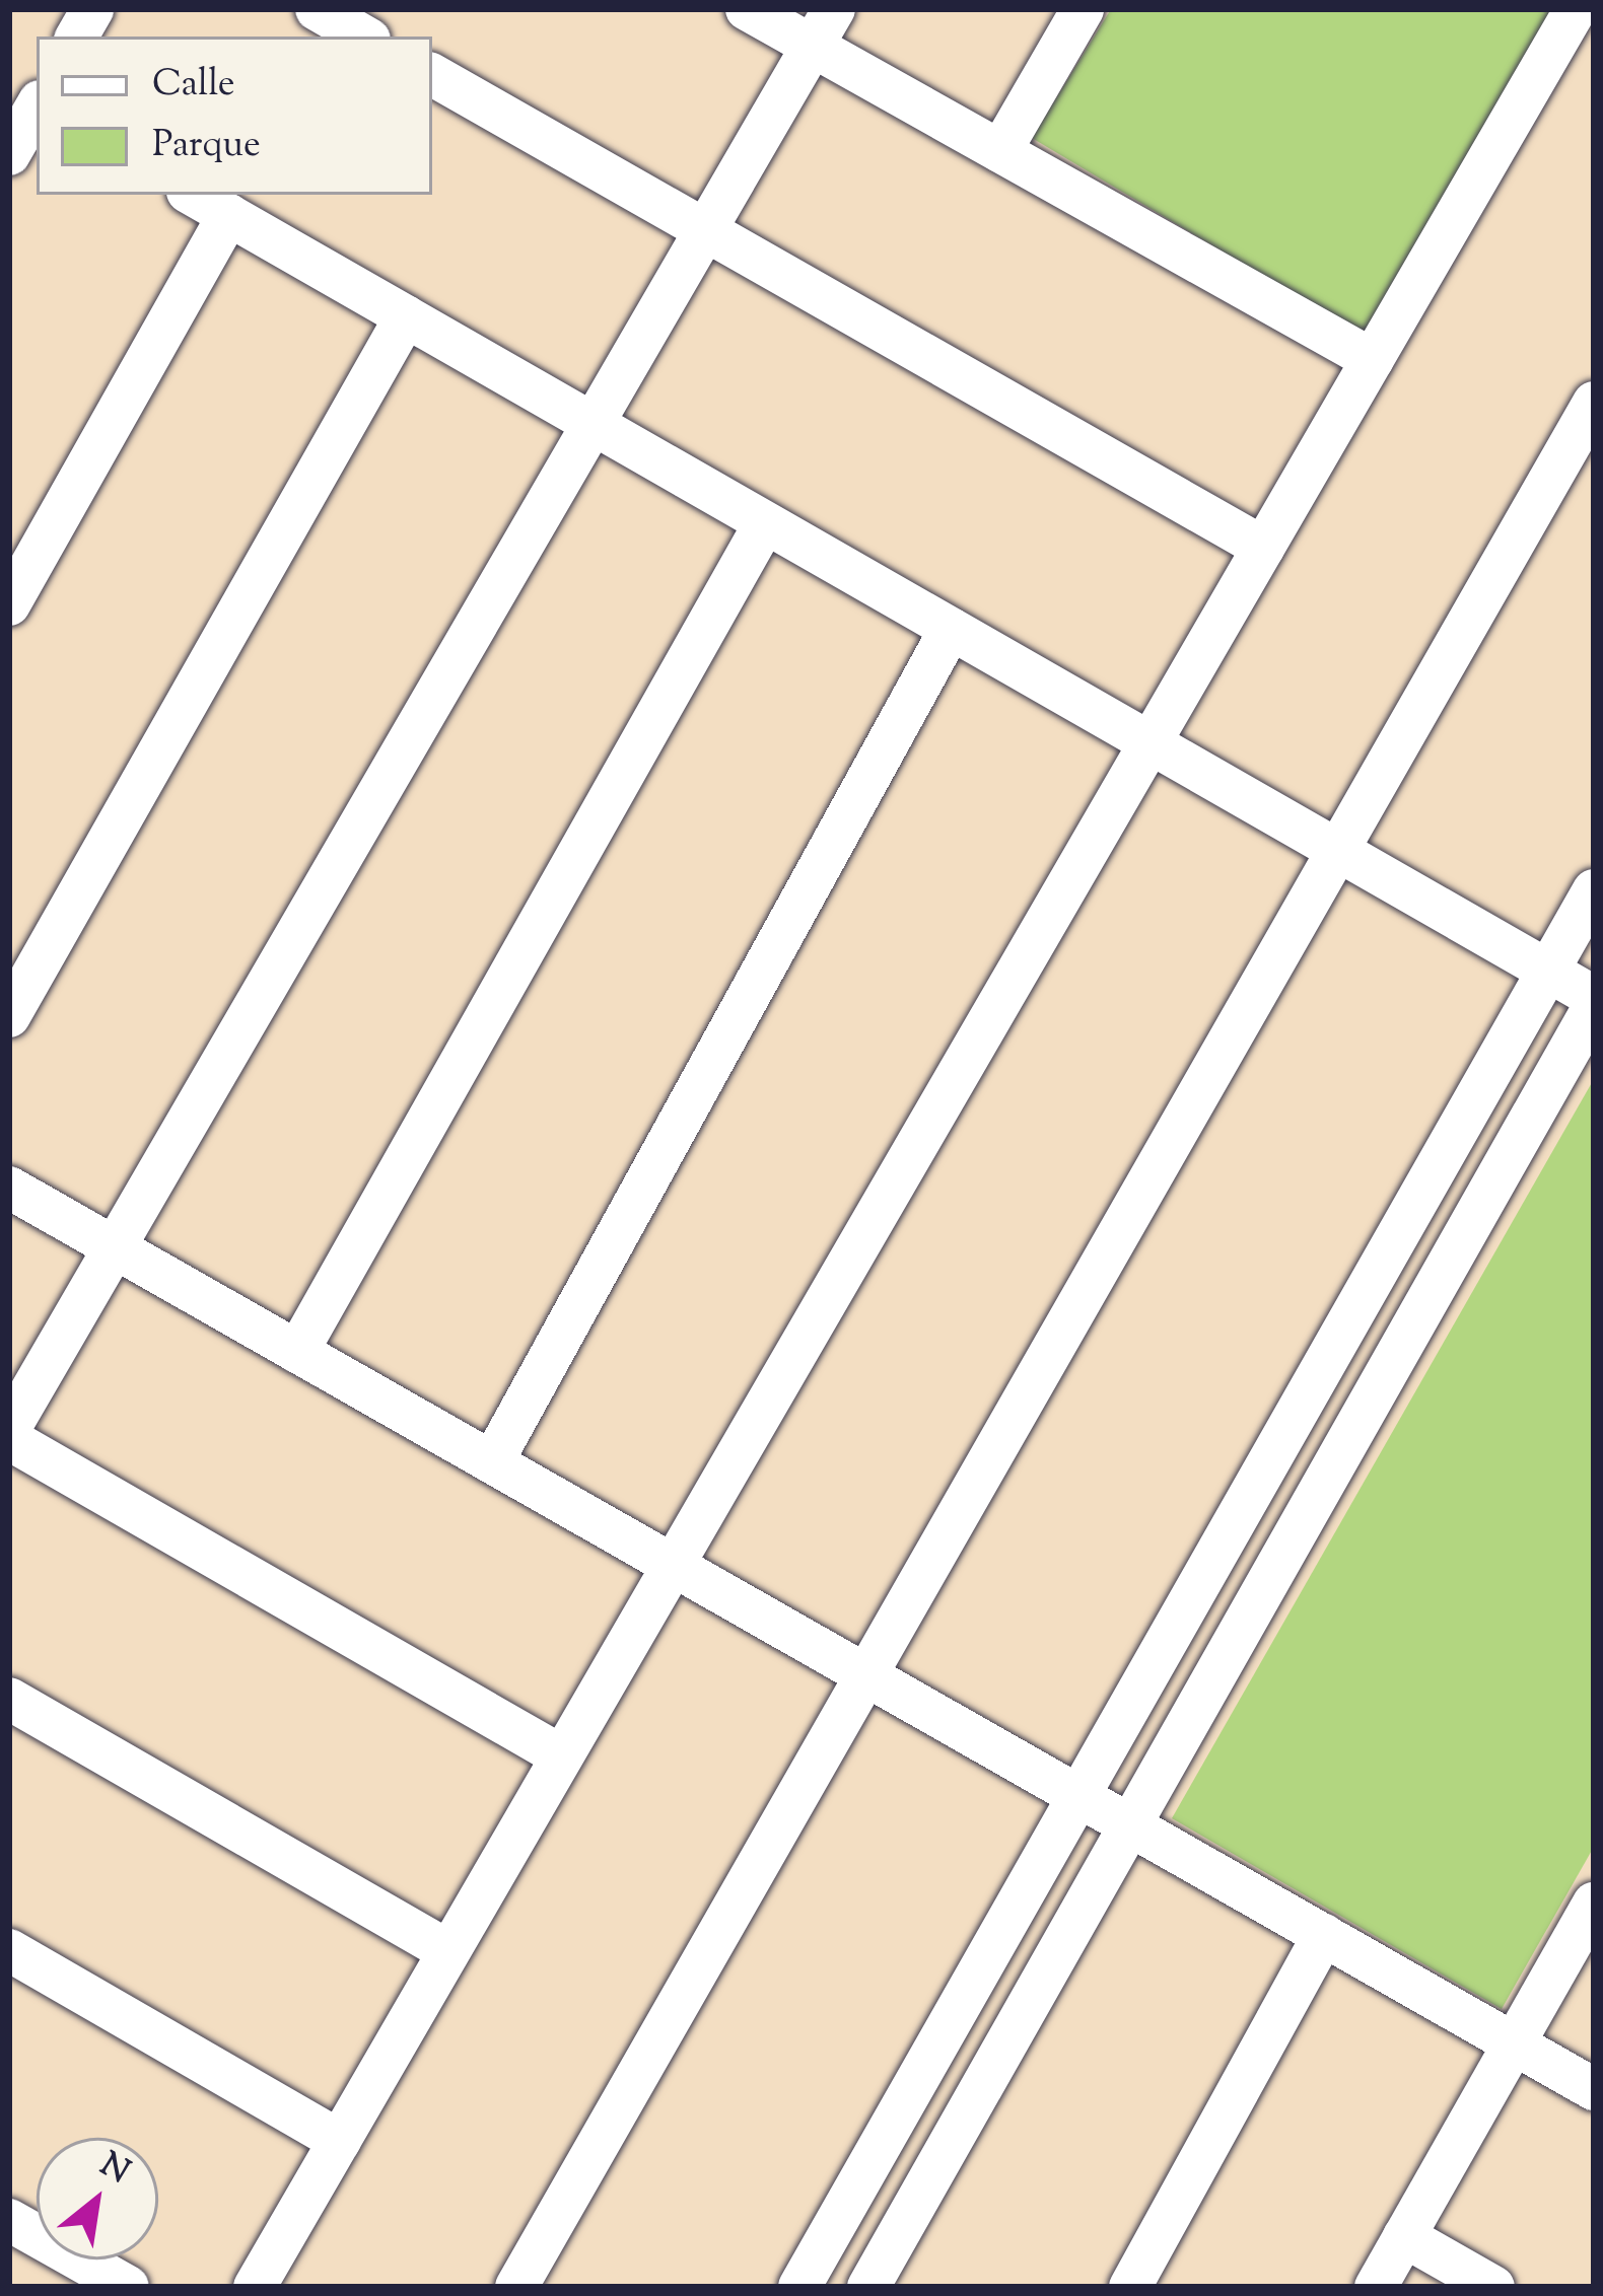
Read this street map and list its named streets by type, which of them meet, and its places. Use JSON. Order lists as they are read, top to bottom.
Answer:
{
  "legend": ["Calle", "Parque"],
  "north": "top right"
}
